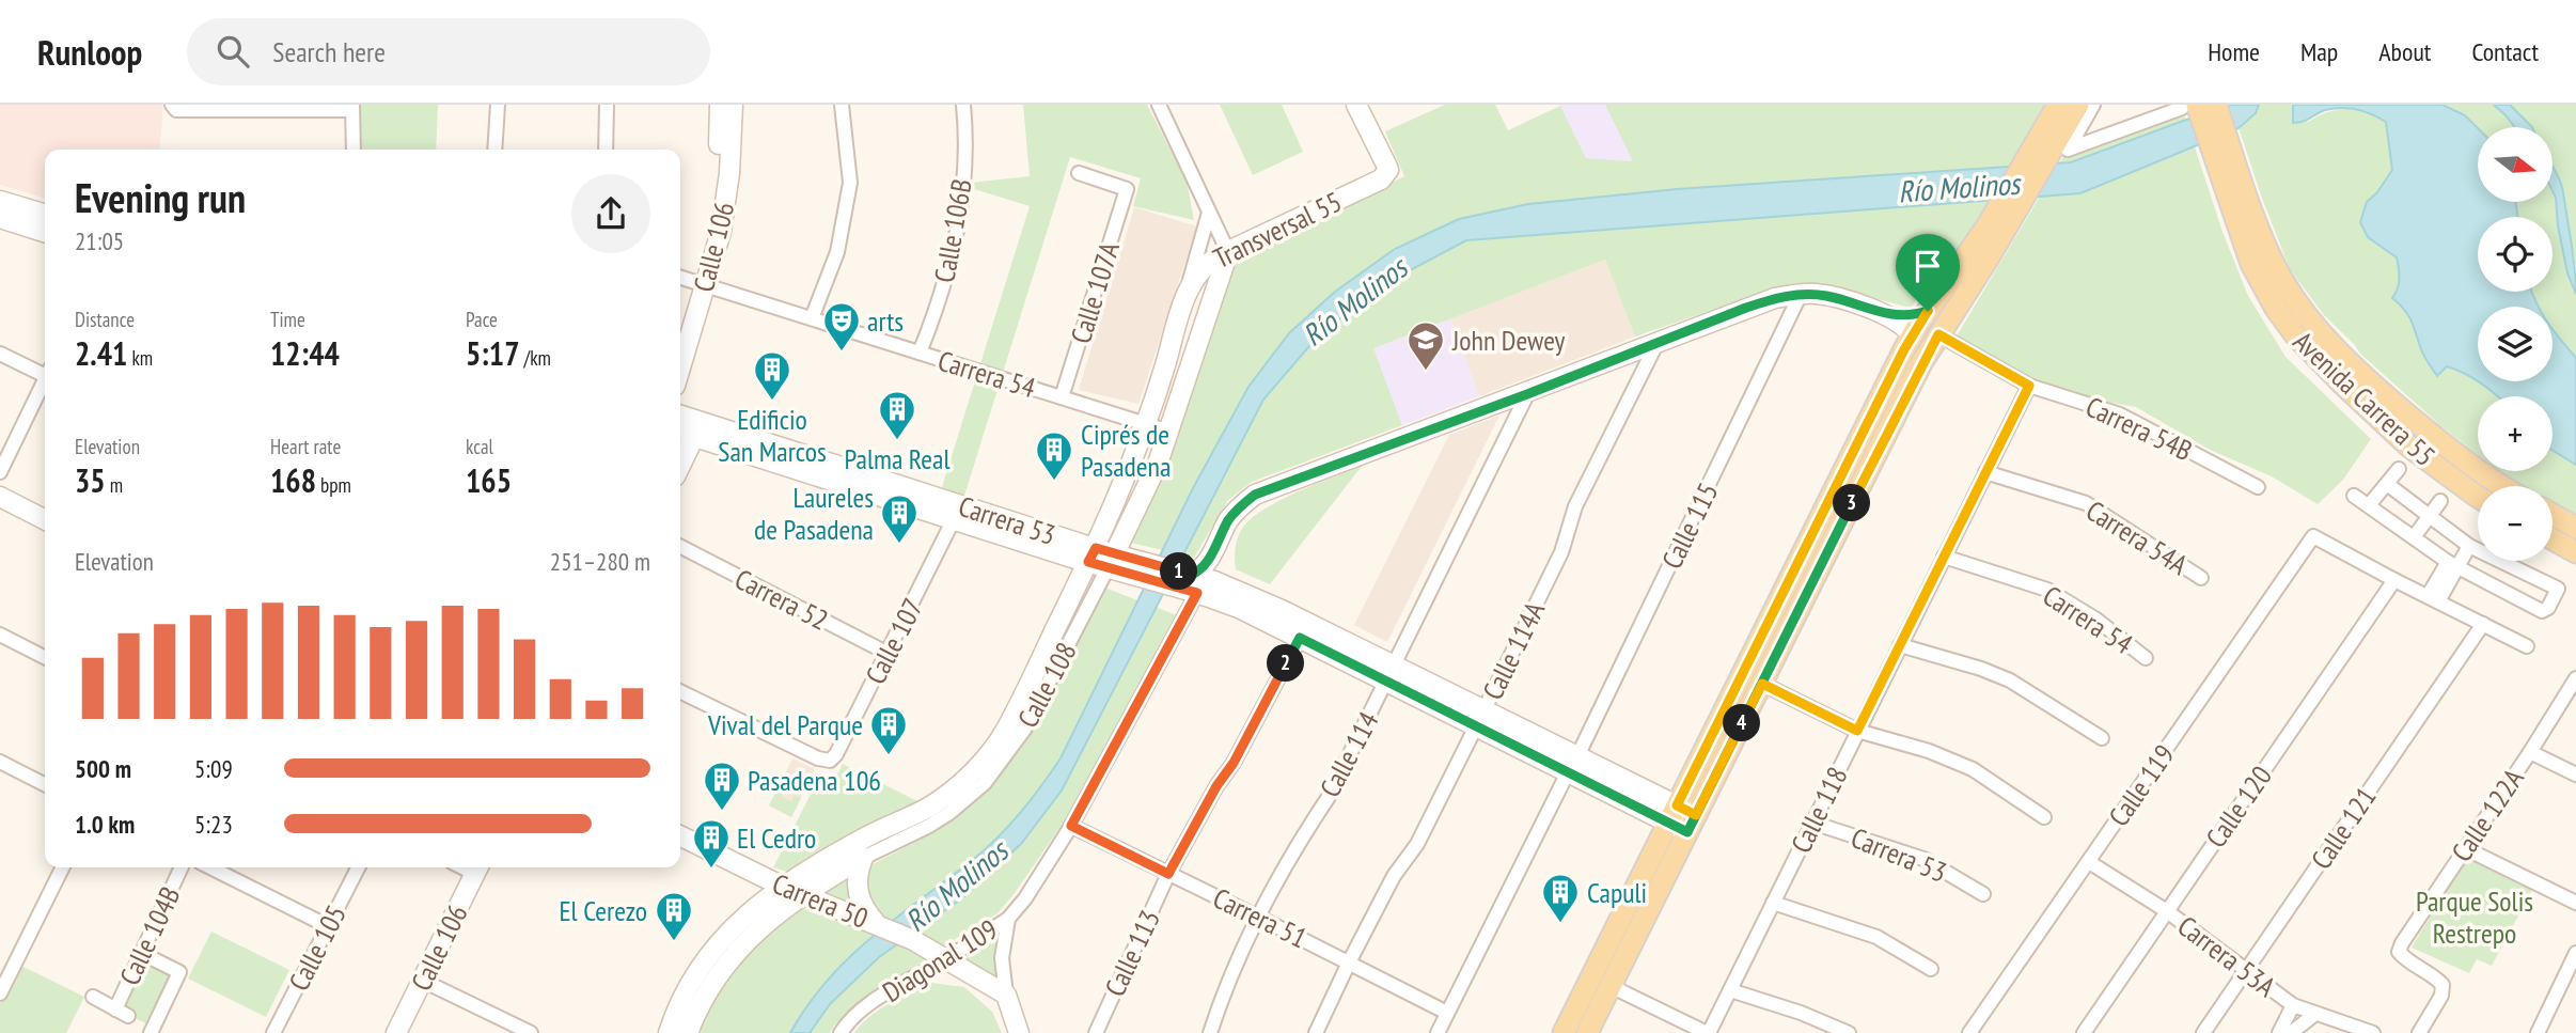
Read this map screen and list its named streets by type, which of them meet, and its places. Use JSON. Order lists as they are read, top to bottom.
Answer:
{
  "streets": {
    "main road": ["Avenida Carrera 55"],
    "street": [
      "Transversal 55",
      "Calle 106B",
      "Calle 106",
      "Calle 107A",
      "Carrera 54",
      "Carrera 54B",
      "Carrera 53",
      "Calle 115",
      "Carrera 54A",
      "Carrera 52",
      "Calle 107",
      "Calle 114A",
      "Calle 108",
      "Calle 114",
      "Calle 119",
      "Calle 120",
      "Calle 118",
      "Calle 122A",
      "Calle 121",
      "Carrera 50",
      "Carrera 51",
      "Calle 104B",
      "Calle 105",
      "Calle 113",
      "Carrera 53A",
      "Diagonal 109"
    ]
  },
  "crossings": [
    ["Transversal 55", "Calle 108"],
    ["Calle 106B", "Carrera 54"],
    ["Calle 106", "Carrera 54"],
    ["Calle 107A", "Carrera 54"],
    ["Carrera 54", "Calle 108"],
    ["Carrera 54", "Calle 118"],
    ["Carrera 54B", "Calle 118"],
    ["Carrera 53", "Calle 115"],
    ["Carrera 53", "Calle 107"],
    ["Carrera 53", "Calle 114A"],
    ["Carrera 53", "Calle 108"],
    ["Carrera 53", "Calle 114"],
    ["Carrera 53", "Calle 118"],
    ["Carrera 53", "Calle 113"],
    ["Calle 115", "Carrera 51"],
    ["Carrera 54A", "Calle 118"],
    ["Carrera 52", "Calle 107"],
    ["Calle 114A", "Carrera 51"],
    ["Calle 108", "Carrera 50"],
    ["Calle 114", "Carrera 51"],
    ["Calle 119", "Calle 120"],
    ["Calle 119", "Carrera 53A"],
    ["Calle 120", "Carrera 53A"],
    ["Calle 121", "Carrera 53A"],
    ["Carrera 50", "Diagonal 109"],
    ["Carrera 51", "Calle 113"]
  ],
  "water": ["Río Molinos"],
  "parks": ["Parque Solis Restrepo"],
  "places": {
    "theatre": ["arts"],
    "school or university": ["John Dewey"],
    "building": [
      "Edificio San Marcos",
      "Palma Real",
      "Ciprés de Pasadena",
      "Laureles de Pasadena",
      "Vival del Parque",
      "Pasadena 106",
      "El Cedro",
      "Capuli",
      "El Cerezo"
    ]
  },
  "north": "right",
  "page": {
    "header": "Runloop",
    "search": "Search here",
    "nav": [
      "Home",
      "Map",
      "About",
      "Contact"
    ],
    "map_buttons": ["+", "−"],
    "heading": ["Evening run", "21:05"],
    "stats": [
      ["Distance", "2.41 km"],
      ["Time", "12:44"],
      ["Pace", "5:17 /km"],
      ["Elevation", "35 m"],
      ["Heart rate", "168 bpm"],
      ["kcal", "165"]
    ],
    "pins": [
      "3",
      "1",
      "2",
      "4"
    ],
    "chart": ["Elevation", "251–280 m"],
    "list": [
      {
        "name": "500 m",
        "note": "5:09"
      },
      {
        "name": "1.0 km",
        "note": "5:23"
      }
    ]
  }
}
